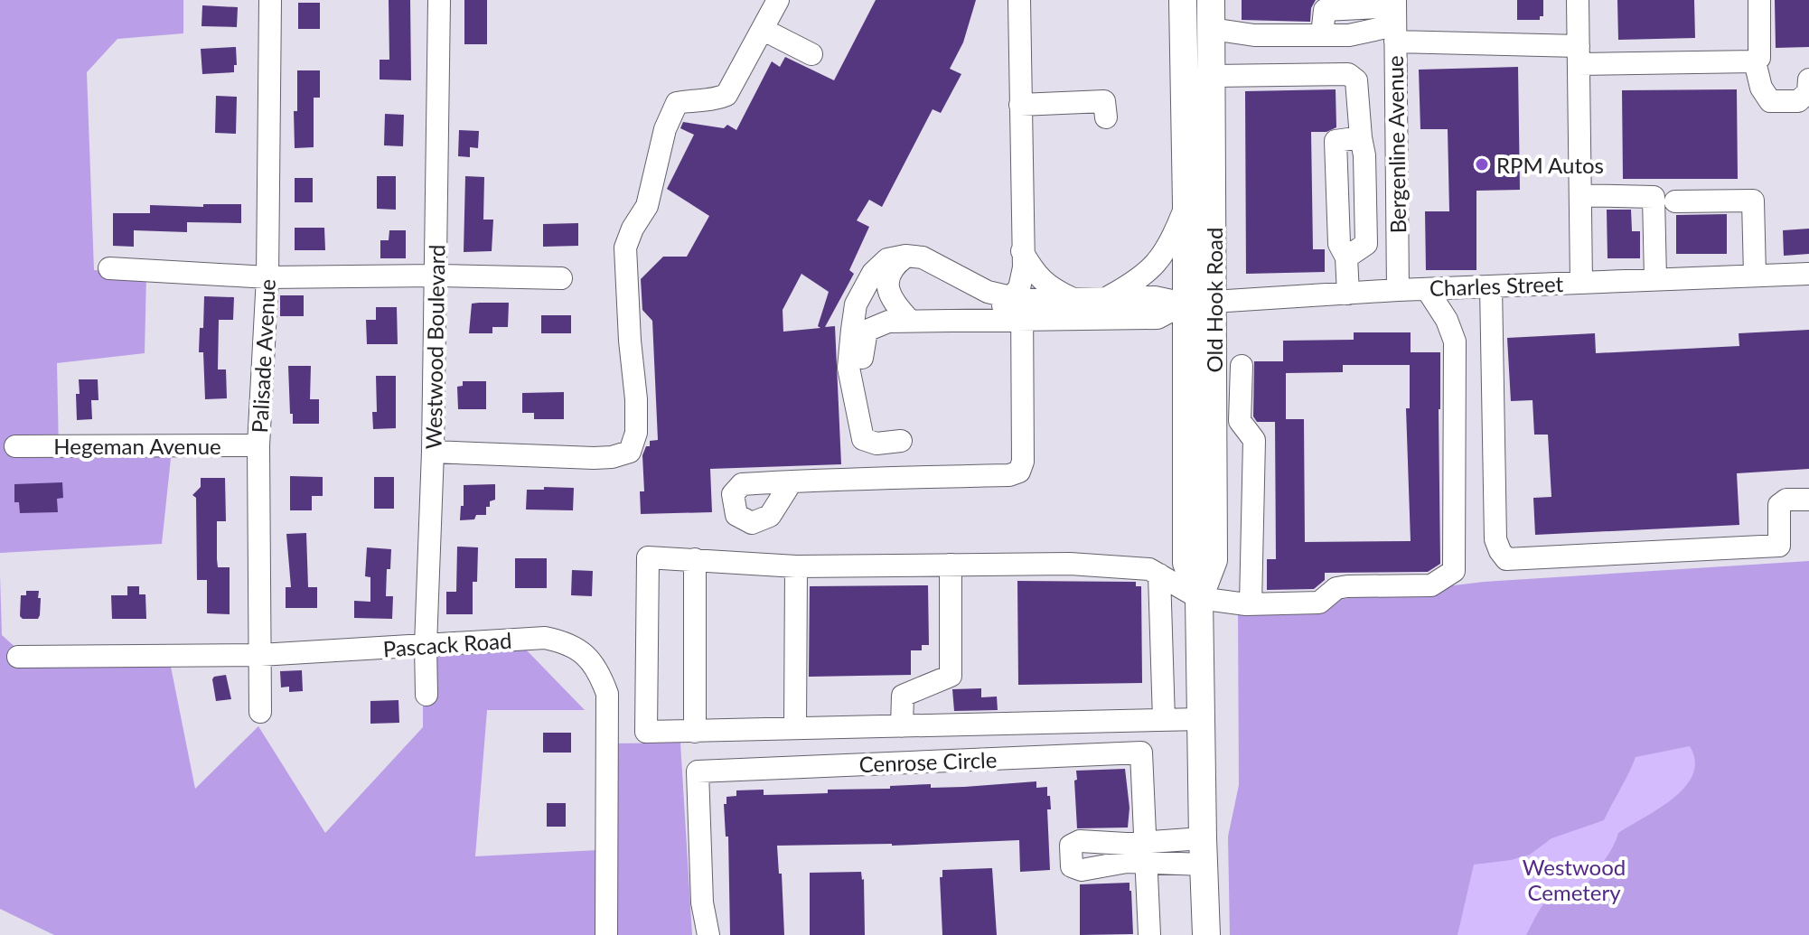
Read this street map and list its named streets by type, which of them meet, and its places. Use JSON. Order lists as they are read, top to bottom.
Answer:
{
  "streets": {
    "main road": ["Old Hook Road"],
    "street": [
      "Bergenline Avenue",
      "Charles Street",
      "Westwood Boulevard",
      "Palisade Avenue",
      "Hegeman Avenue",
      "Pascack Road",
      "Cenrose Circle"
    ]
  },
  "crossings": [
    ["Bergenline Avenue", "Charles Street"],
    ["Charles Street", "Old Hook Road"],
    ["Westwood Boulevard", "Pascack Road"],
    ["Palisade Avenue", "Hegeman Avenue"],
    ["Palisade Avenue", "Pascack Road"]
  ],
  "parks": ["Westwood Cemetery"],
  "places": ["RPM Autos"]
}
